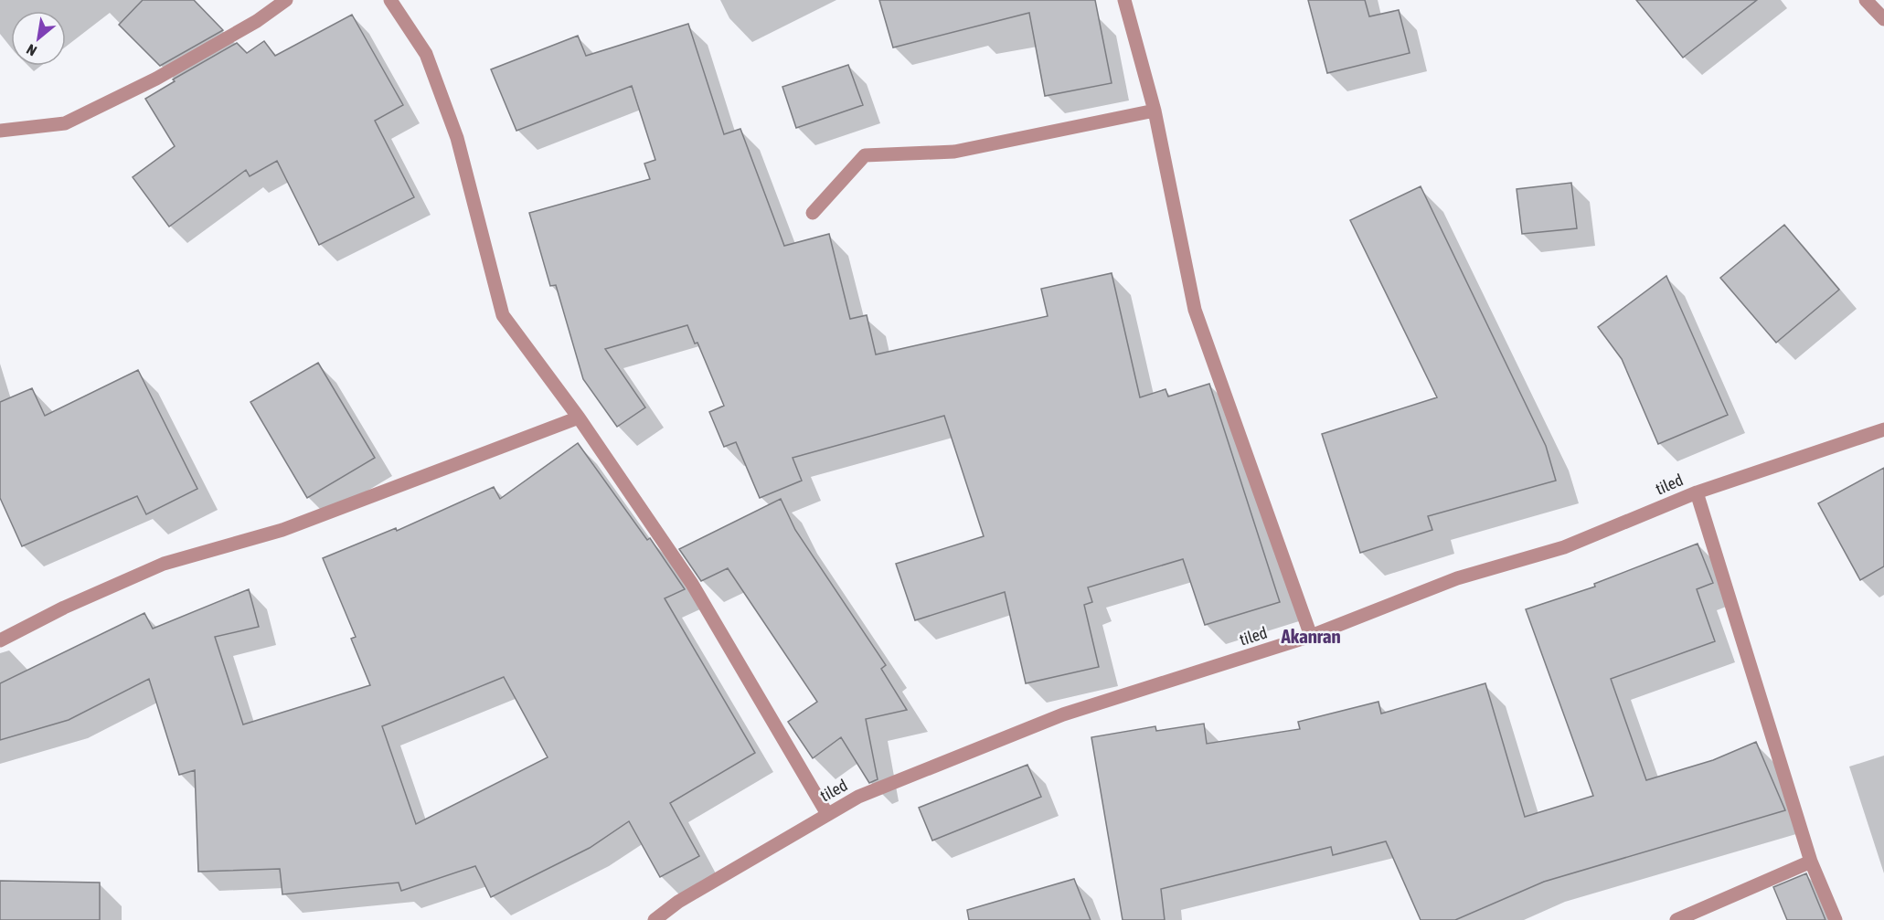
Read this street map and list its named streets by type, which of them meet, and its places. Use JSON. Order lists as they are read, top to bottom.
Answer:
{
  "streets": {
    "street": ["tiled"]
  },
  "districts": ["Akanran"],
  "north": "bottom left"
}
